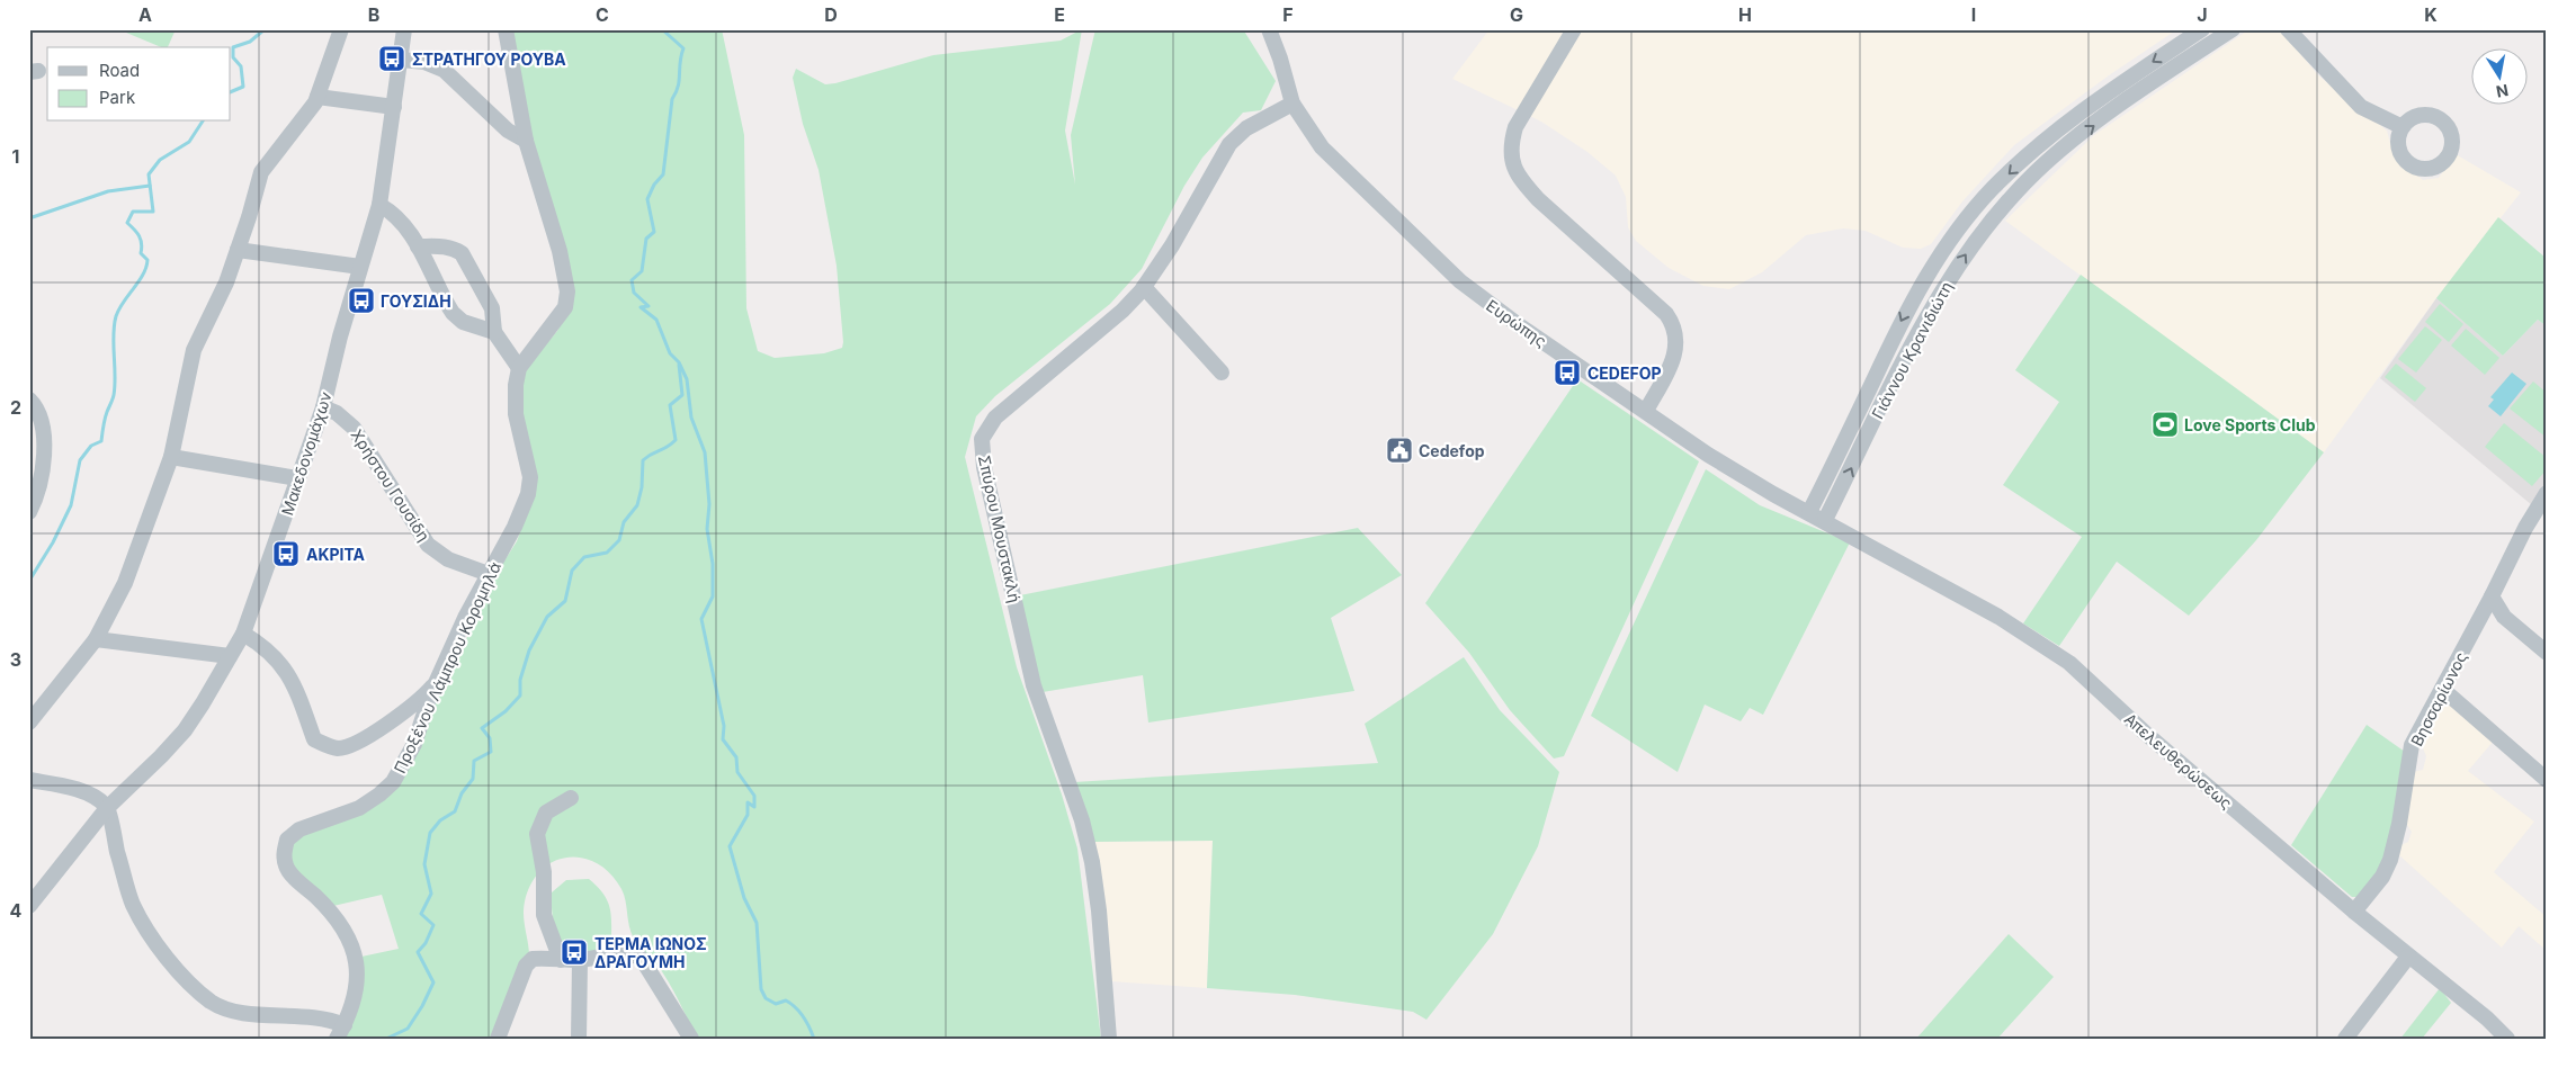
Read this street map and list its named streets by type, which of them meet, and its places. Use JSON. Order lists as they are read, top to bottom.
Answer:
{
  "streets": {
    "street": [
      "Ευρώπης",
      "Γιάννου Κρανιδιώτη",
      "Μακεδονομάχων",
      "Χρήστου Γουσίδη",
      "Σπύρου Μουστακλή",
      "Προξένου Λάμπρου Κορομηλά",
      "Βησσαρίωνος",
      "Απελευθερώσεως"
    ]
  },
  "crossings": [
    ["Ευρώπης", "Γιάννου Κρανιδιώτη"],
    ["Ευρώπης", "Σπύρου Μουστακλή"],
    ["Ευρώπης", "Απελευθερώσεως"],
    ["Γιάννου Κρανιδιώτη", "Απελευθερώσεως"],
    ["Μακεδονομάχων", "Χρήστου Γουσίδη"],
    ["Χρήστου Γουσίδη", "Προξένου Λάμπρου Κορομηλά"],
    ["Βησσαρίωνος", "Απελευθερώσεως"]
  ],
  "places": {
    "bus stop": [
      "ΣΤΡΑΤΗΓΟΥ ΡΟΥΒΑ",
      "ΓΟΥΣΙΔΗ",
      "CEDEFOP",
      "ΑΚΡΙΤΑ",
      "ΤΕΡΜΑ ΙΩΝΟΣ ΔΡΑΓΟΥΜΗ"
    ],
    "sports": ["Love Sports Club"],
    "public building": ["Cedefop"]
  },
  "legend": ["Road", "Park"],
  "north": "bottom",
  "grid": {
    "columns": [
      "A",
      "B",
      "C",
      "D",
      "E",
      "F",
      "G",
      "H",
      "I",
      "J",
      "K"
    ],
    "rows": [
      "1",
      "2",
      "3",
      "4"
    ]
  }
}
